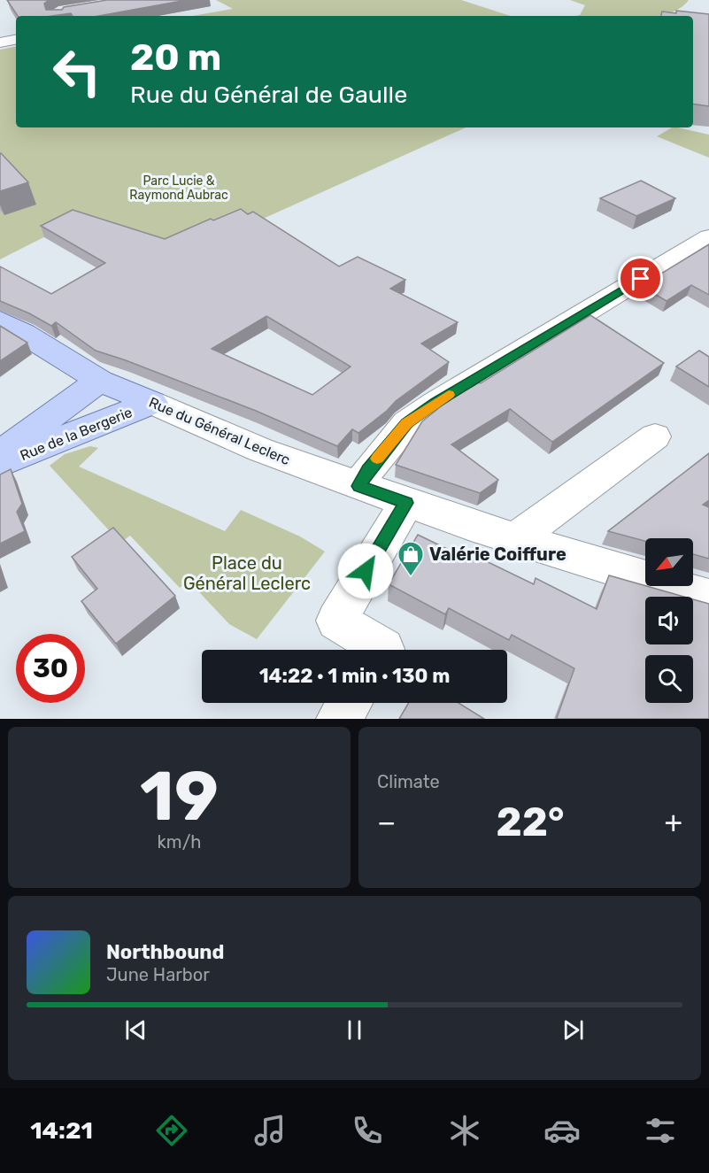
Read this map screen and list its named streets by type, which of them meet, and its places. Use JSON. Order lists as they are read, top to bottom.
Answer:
{
  "streets": {
    "main road": ["Rue du Général Leclerc", "Rue de la Bergerie"]
  },
  "crossings": [
    ["Rue du Général Leclerc", "Rue de la Bergerie"]
  ],
  "parks": ["Parc Lucie & Raymond Aubrac", "Place du Général Leclerc"],
  "places": {
    "shop": ["Valérie Coiffure"]
  },
  "north": "bottom left",
  "page": {
    "turn": ["20 m", "Rue du Général de Gaulle"],
    "limit": "30",
    "trip": "14:22 · 1 min · 130 m",
    "tile": [
      ["19", "km/h"],
      "Climate"
    ],
    "heat": ["−", "22°", "+"],
    "song": ["Northbound", "June Harbor"],
    "tabs": "14:21"
  }
}
